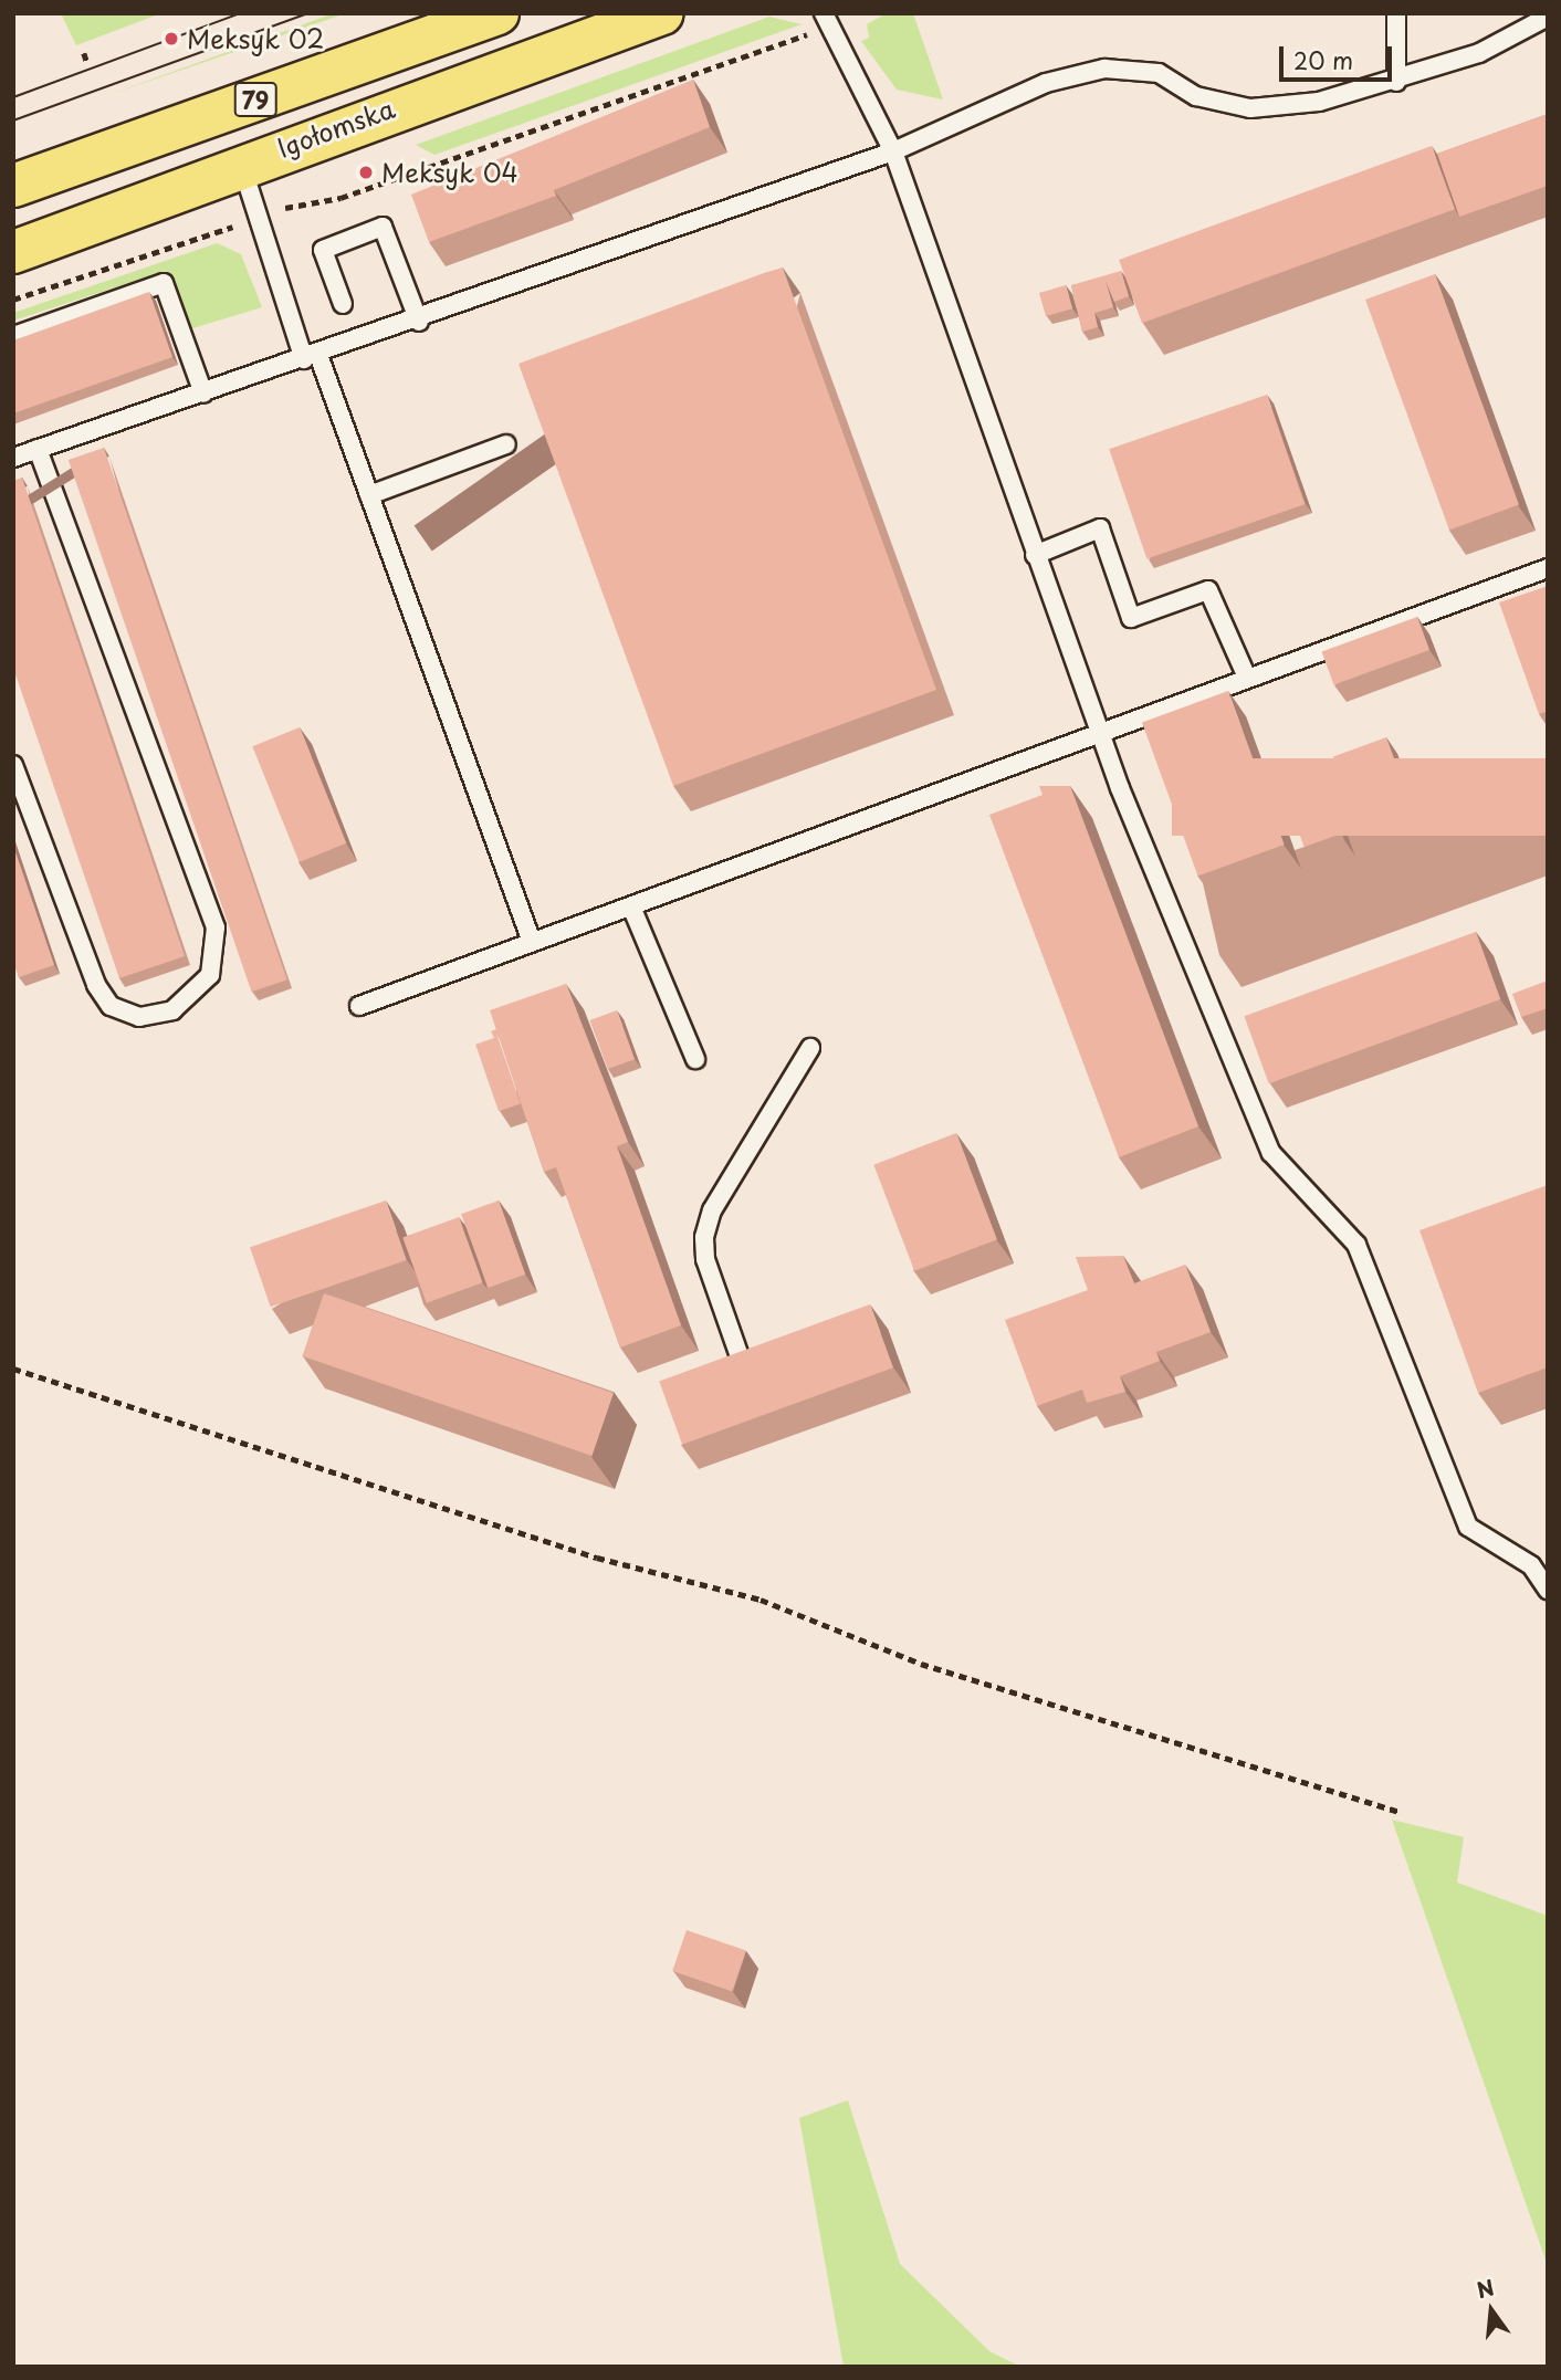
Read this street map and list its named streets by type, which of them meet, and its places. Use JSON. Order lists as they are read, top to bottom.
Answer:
{
  "streets": {
    "main road": ["79", "Igołomska"]
  },
  "places": ["Meksyk 02", "Meksyk 04"],
  "scale_bar": "20 m",
  "north": "top"
}
